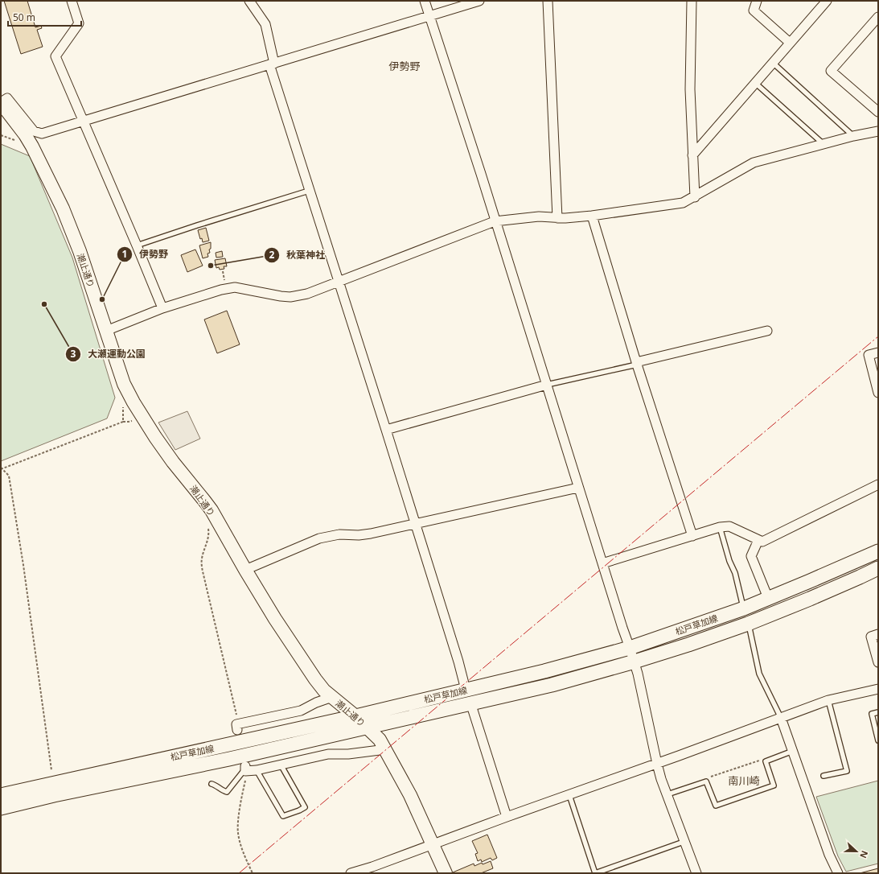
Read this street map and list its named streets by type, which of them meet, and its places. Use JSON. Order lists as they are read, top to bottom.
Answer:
{
  "streets": {
    "main road": ["松戸草加線"],
    "street": ["潮止通り"]
  },
  "crossings": [
    ["潮止通り", "松戸草加線"]
  ],
  "districts": ["伊勢野", "南川崎"],
  "places": ["秋葉神社", "伊勢野", "大瀬運動公園"],
  "scale_bar": "50 m",
  "north": "right"
}
